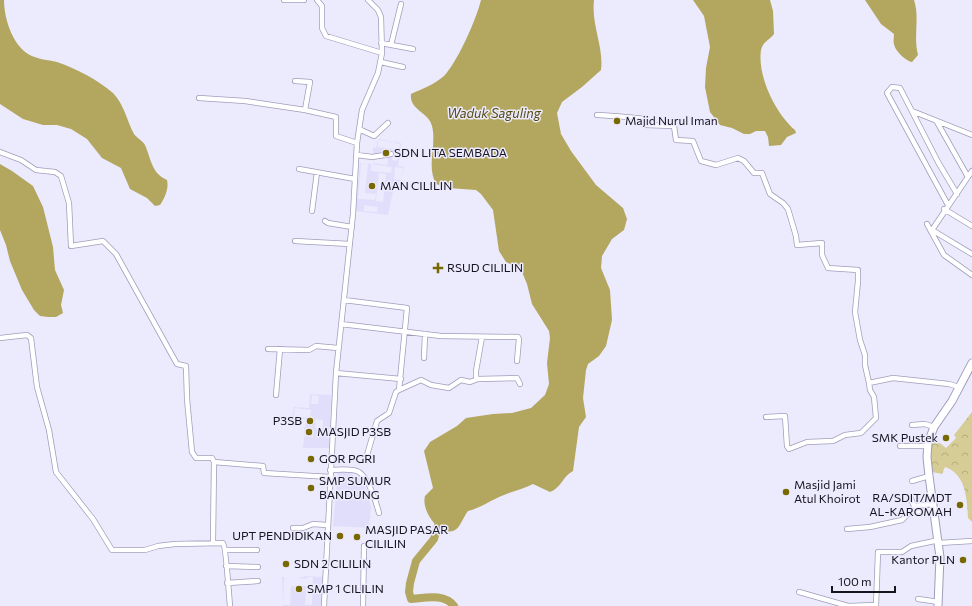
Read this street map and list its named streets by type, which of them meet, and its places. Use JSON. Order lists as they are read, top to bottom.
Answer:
{
  "water": ["Waduk Saguling"],
  "places": {
    "other": [
      "Majid Nurul Iman",
      "SDN LITA SEMBADA",
      "MAN CILILIN",
      "P3SB",
      "MASJID P3SB",
      "SMK Pustek",
      "GOR PGRI",
      "SMP SUMUR BANDUNG",
      "Masjid Jami Atul Khoirot",
      "RA/SDIT/MDT AL-KAROMAH",
      "UPT PENDIDIKAN",
      "MASJID PASAR CILILIN",
      "Kantor PLN",
      "SDN 2 CILILIN",
      "SMP 1 CILILIN"
    ],
    "health": ["RSUD CILILIN"]
  },
  "scale_bar": "100 m"
}
